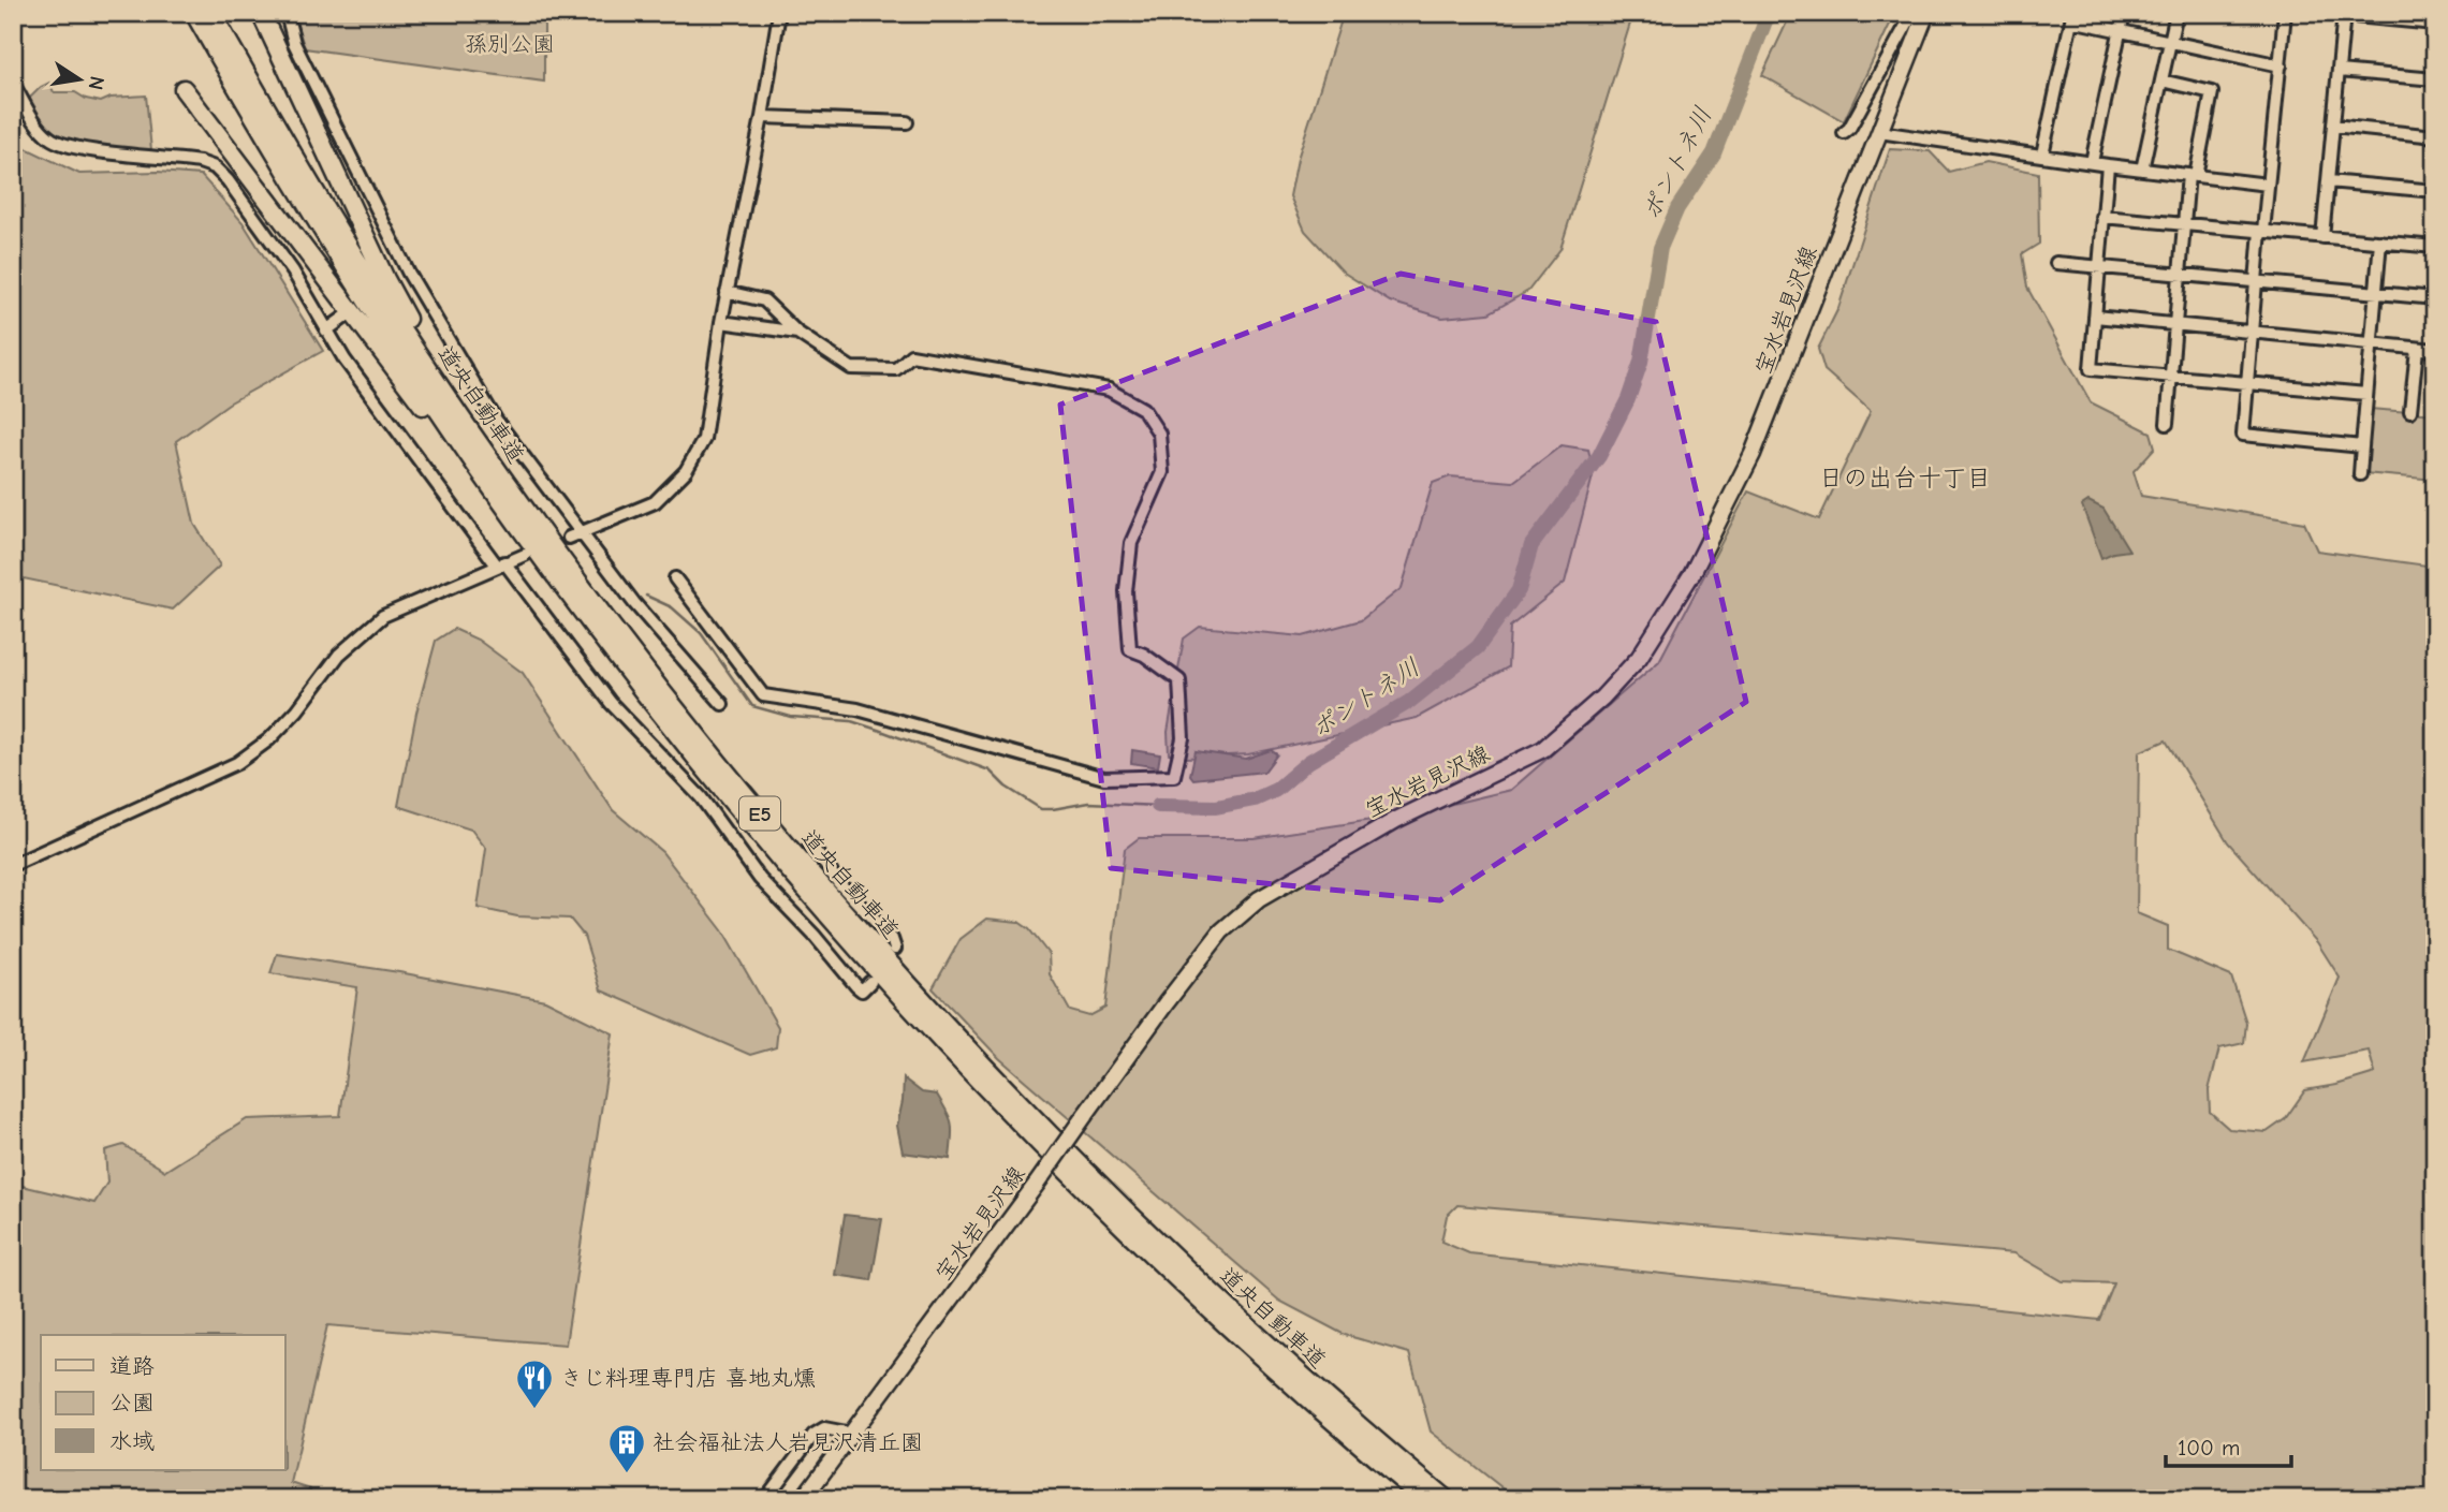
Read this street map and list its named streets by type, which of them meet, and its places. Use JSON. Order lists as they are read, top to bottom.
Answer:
{
  "streets": {
    "highway": ["道央自動車道", "E5"],
    "main road": ["宝水岩見沢線"]
  },
  "districts": ["日の出台十丁目"],
  "water": ["ポントネ川"],
  "parks": ["孫別公園"],
  "places": {
    "restaurant": ["きじ料理専門店 喜地丸燻"],
    "building": ["社会福祉法人岩見沢清丘園"]
  },
  "legend": ["道路", "公園", "水域"],
  "scale_bar": "100 m",
  "north": "right"
}
